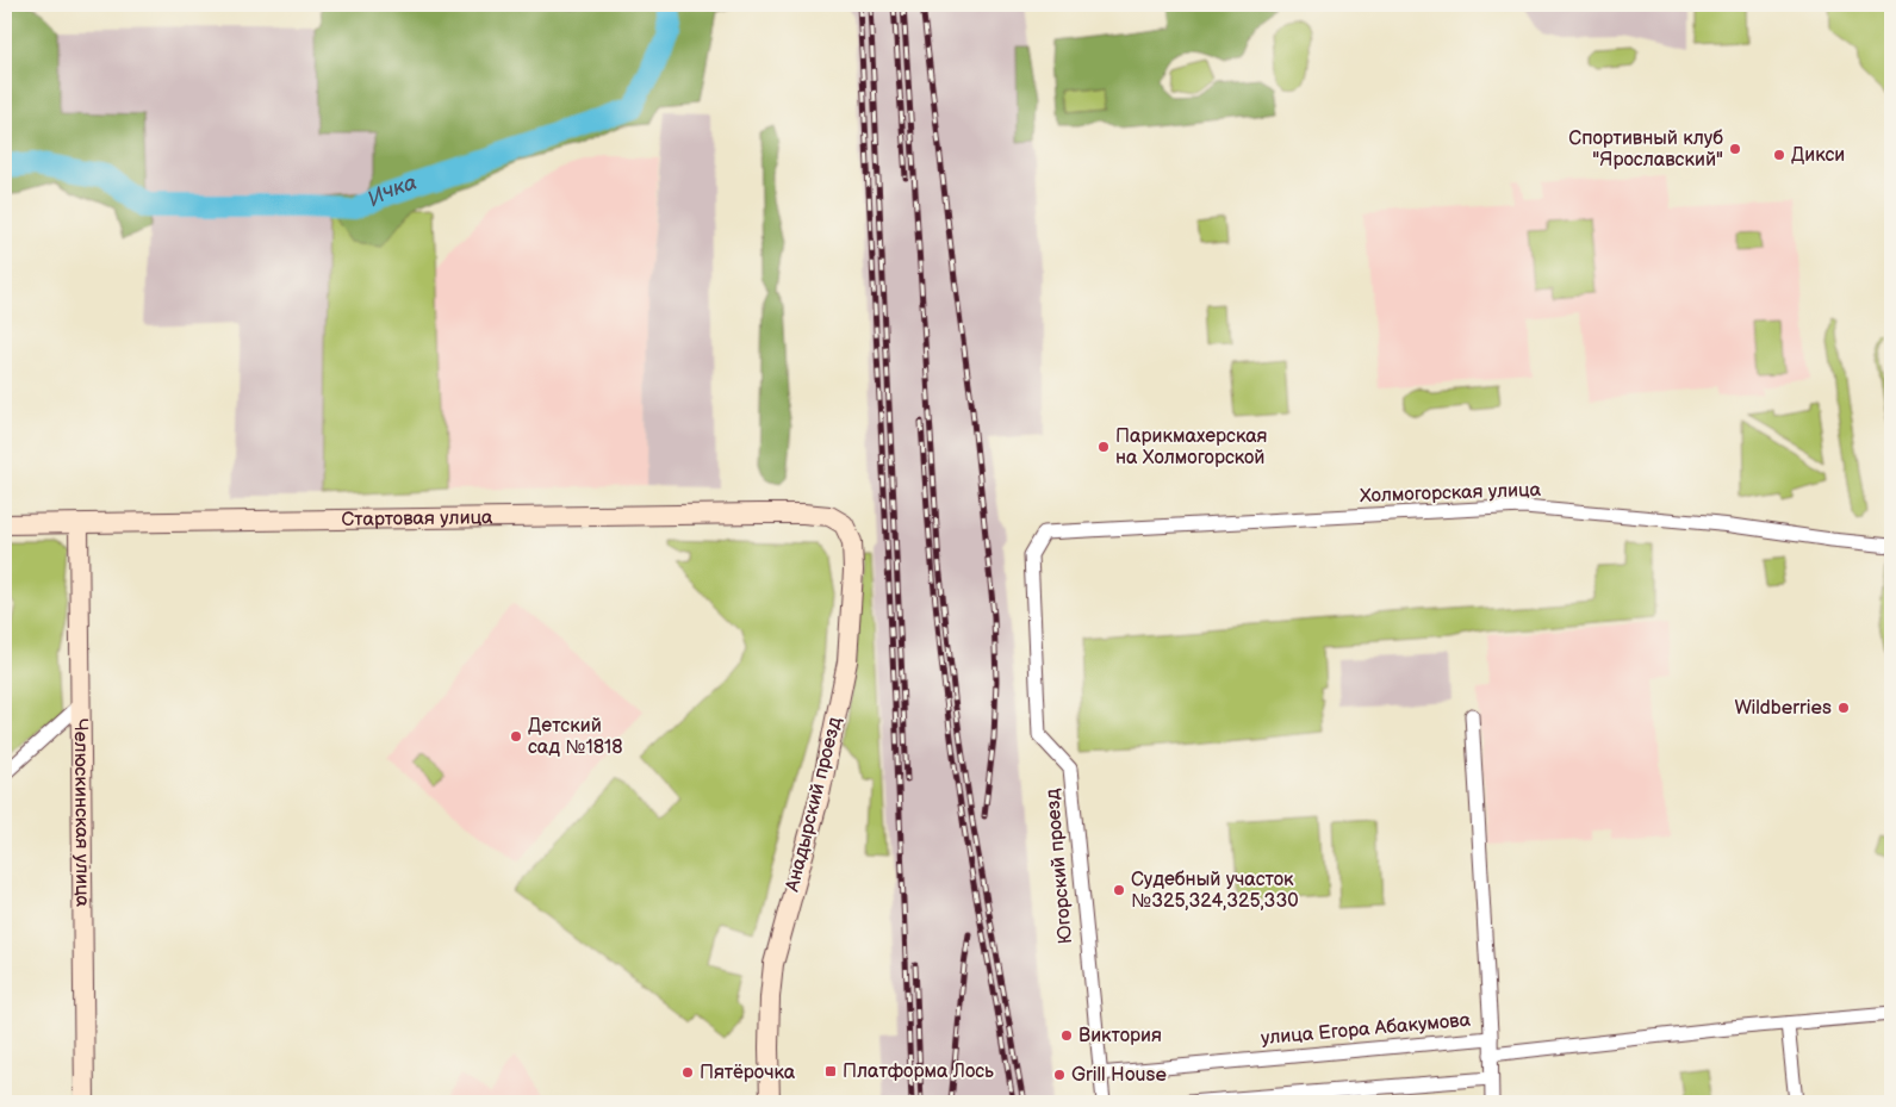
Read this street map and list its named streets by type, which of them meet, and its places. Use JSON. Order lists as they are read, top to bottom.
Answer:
{
  "streets": {
    "street": [
      "Холмогорская улица",
      "Стартовая улица",
      "Анадырский проезд",
      "Челюскинская улица",
      "Югорский проезд",
      "улица Егора Абакумова"
    ]
  },
  "crossings": [
    ["Холмогорская улица", "Югорский проезд"],
    ["Стартовая улица", "Анадырский проезд"],
    ["Стартовая улица", "Челюскинская улица"],
    ["Югорский проезд", "улица Егора Абакумова"]
  ],
  "water": ["Ичка"],
  "places": {
    "other": [
      "Спортивный клуб \"Ярославский\"",
      "Дикси",
      "Парикмахерская на Холмогорской",
      "Wildberries",
      "Детский сад №1818",
      "Судебный участок №325,324,325,330",
      "Виктория",
      "Пятёрочка",
      "Grill House"
    ],
    "transit": ["Платформа Лось"]
  }
}
